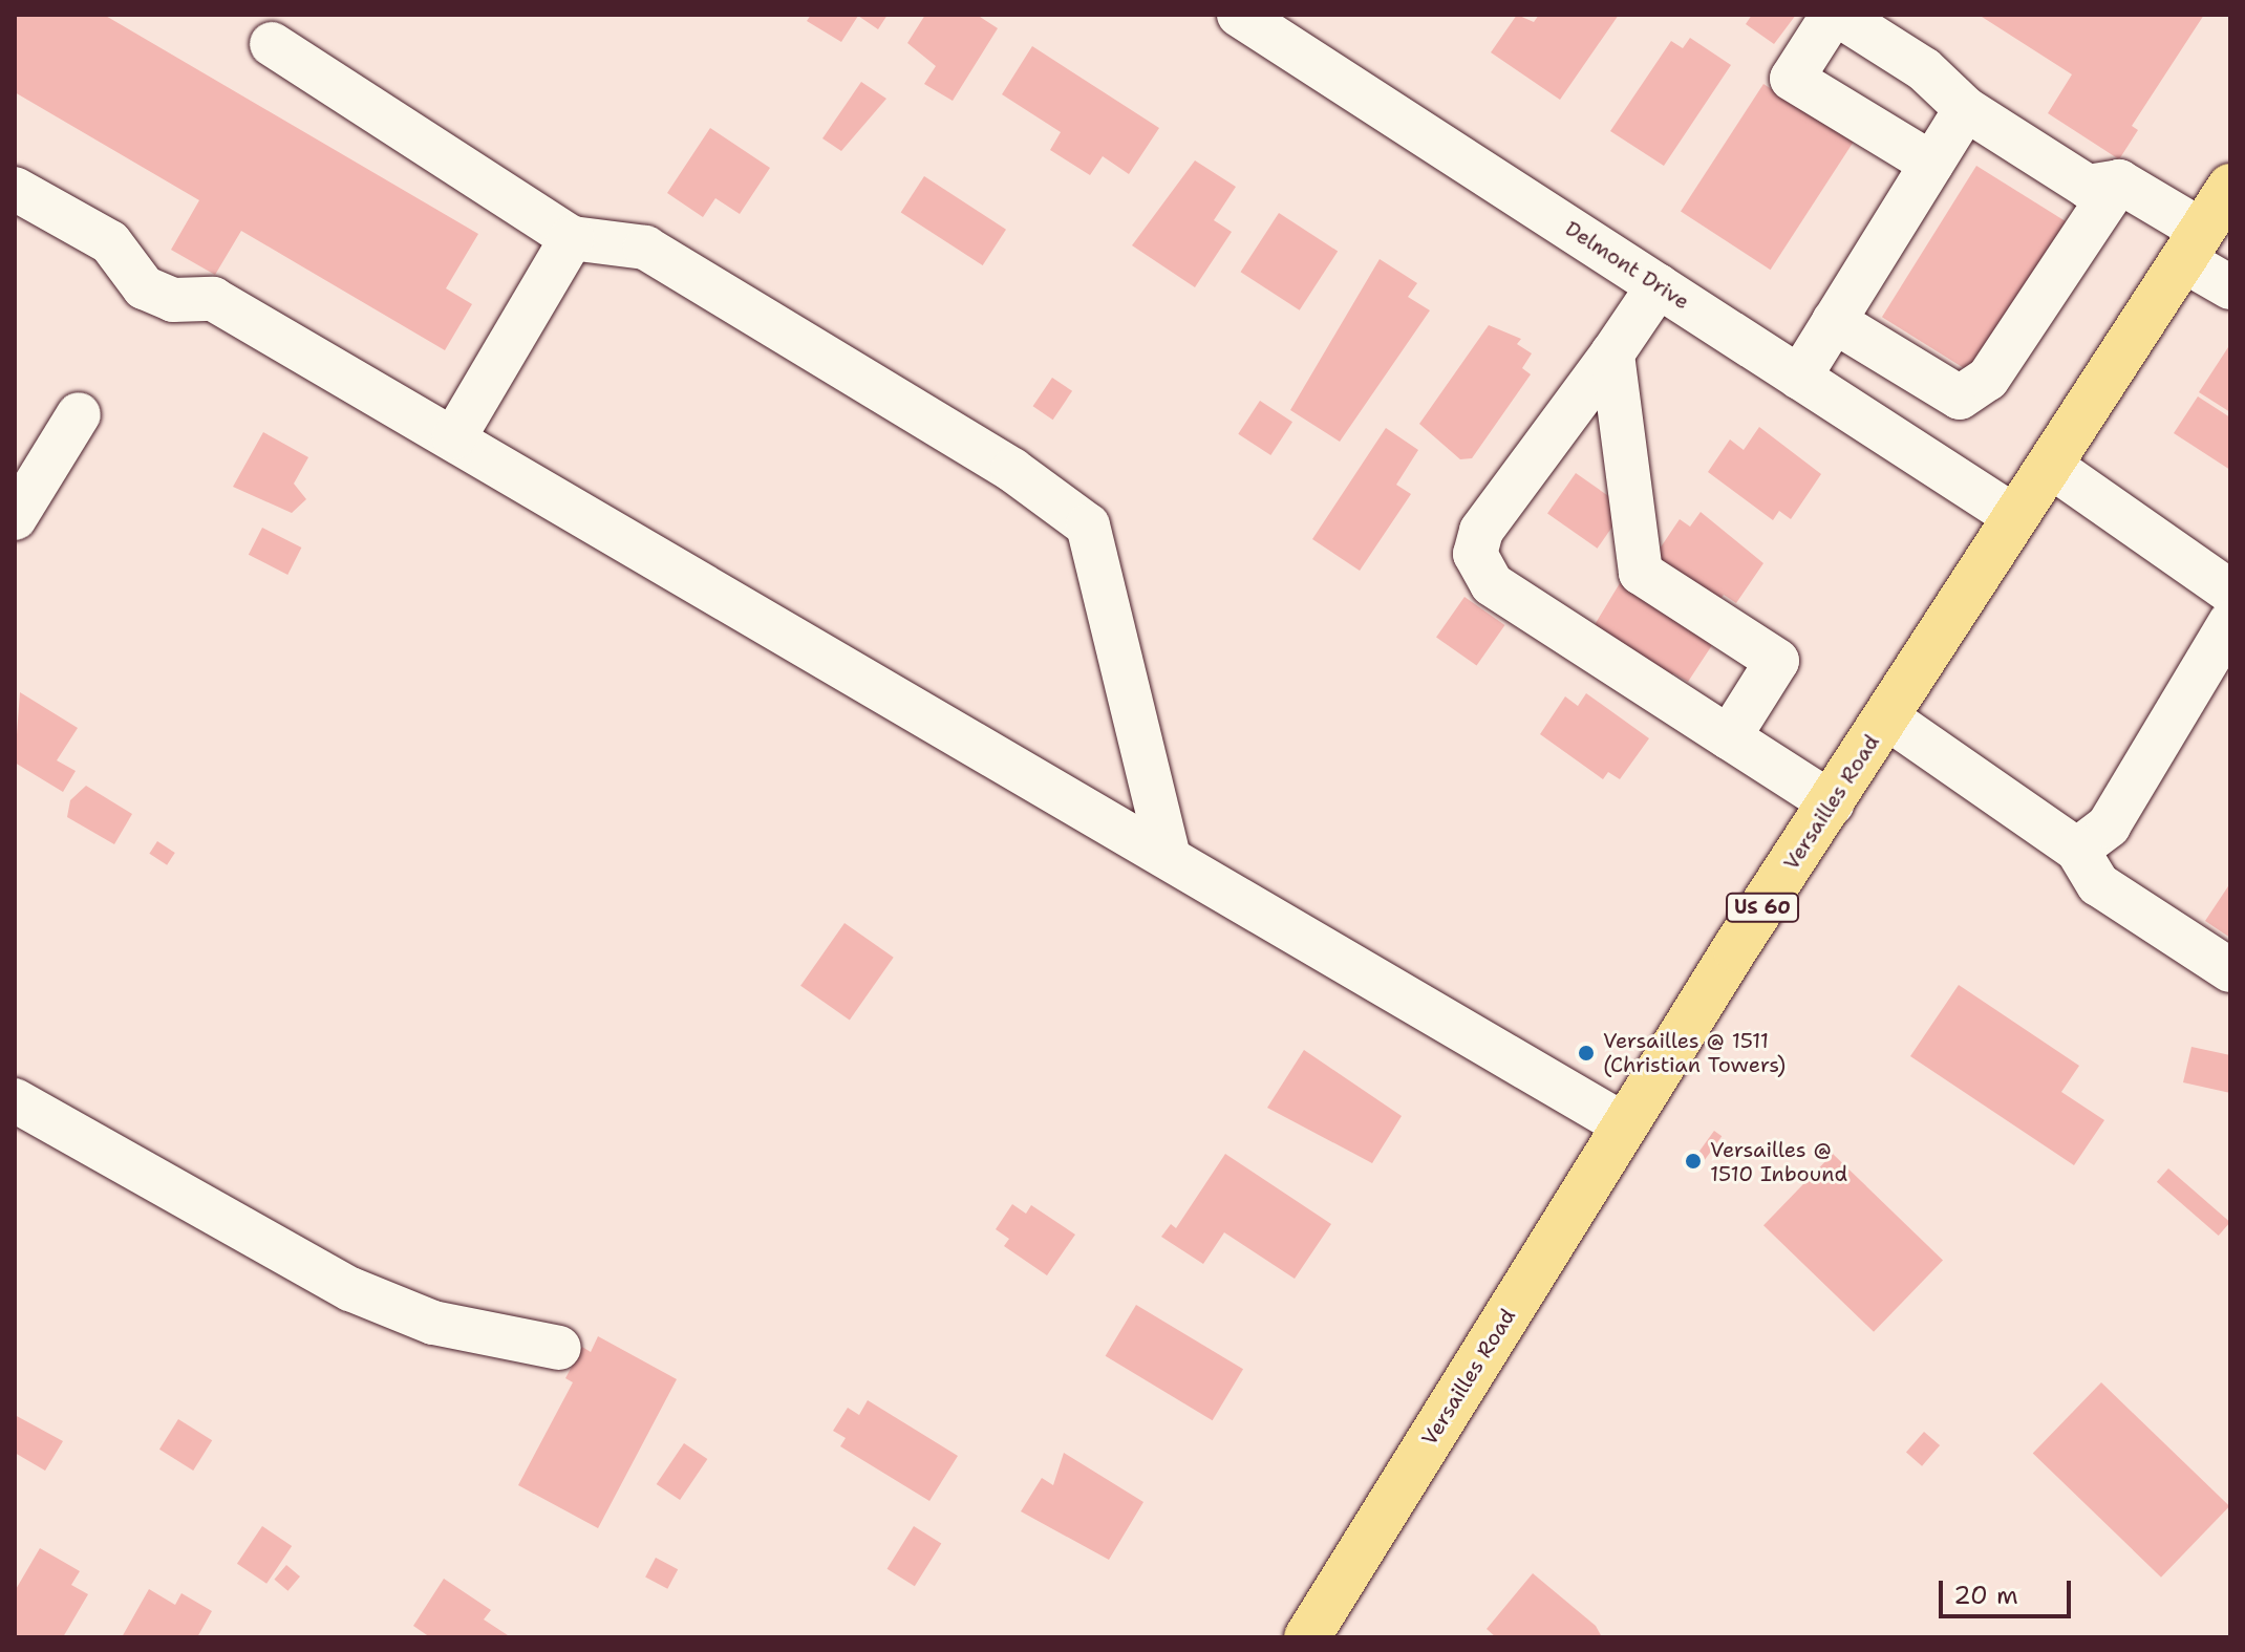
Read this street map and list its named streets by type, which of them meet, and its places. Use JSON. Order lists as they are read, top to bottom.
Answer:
{
  "streets": {
    "main road": ["Versailles Road", "US 60"],
    "street": ["Delmont Drive"]
  },
  "crossings": [
    ["Delmont Drive", "Versailles Road"]
  ],
  "places": ["Versailles @ 1511 (Christian Towers)", "Versailles @ 1510 Inbound"],
  "scale_bar": "20 m"
}
